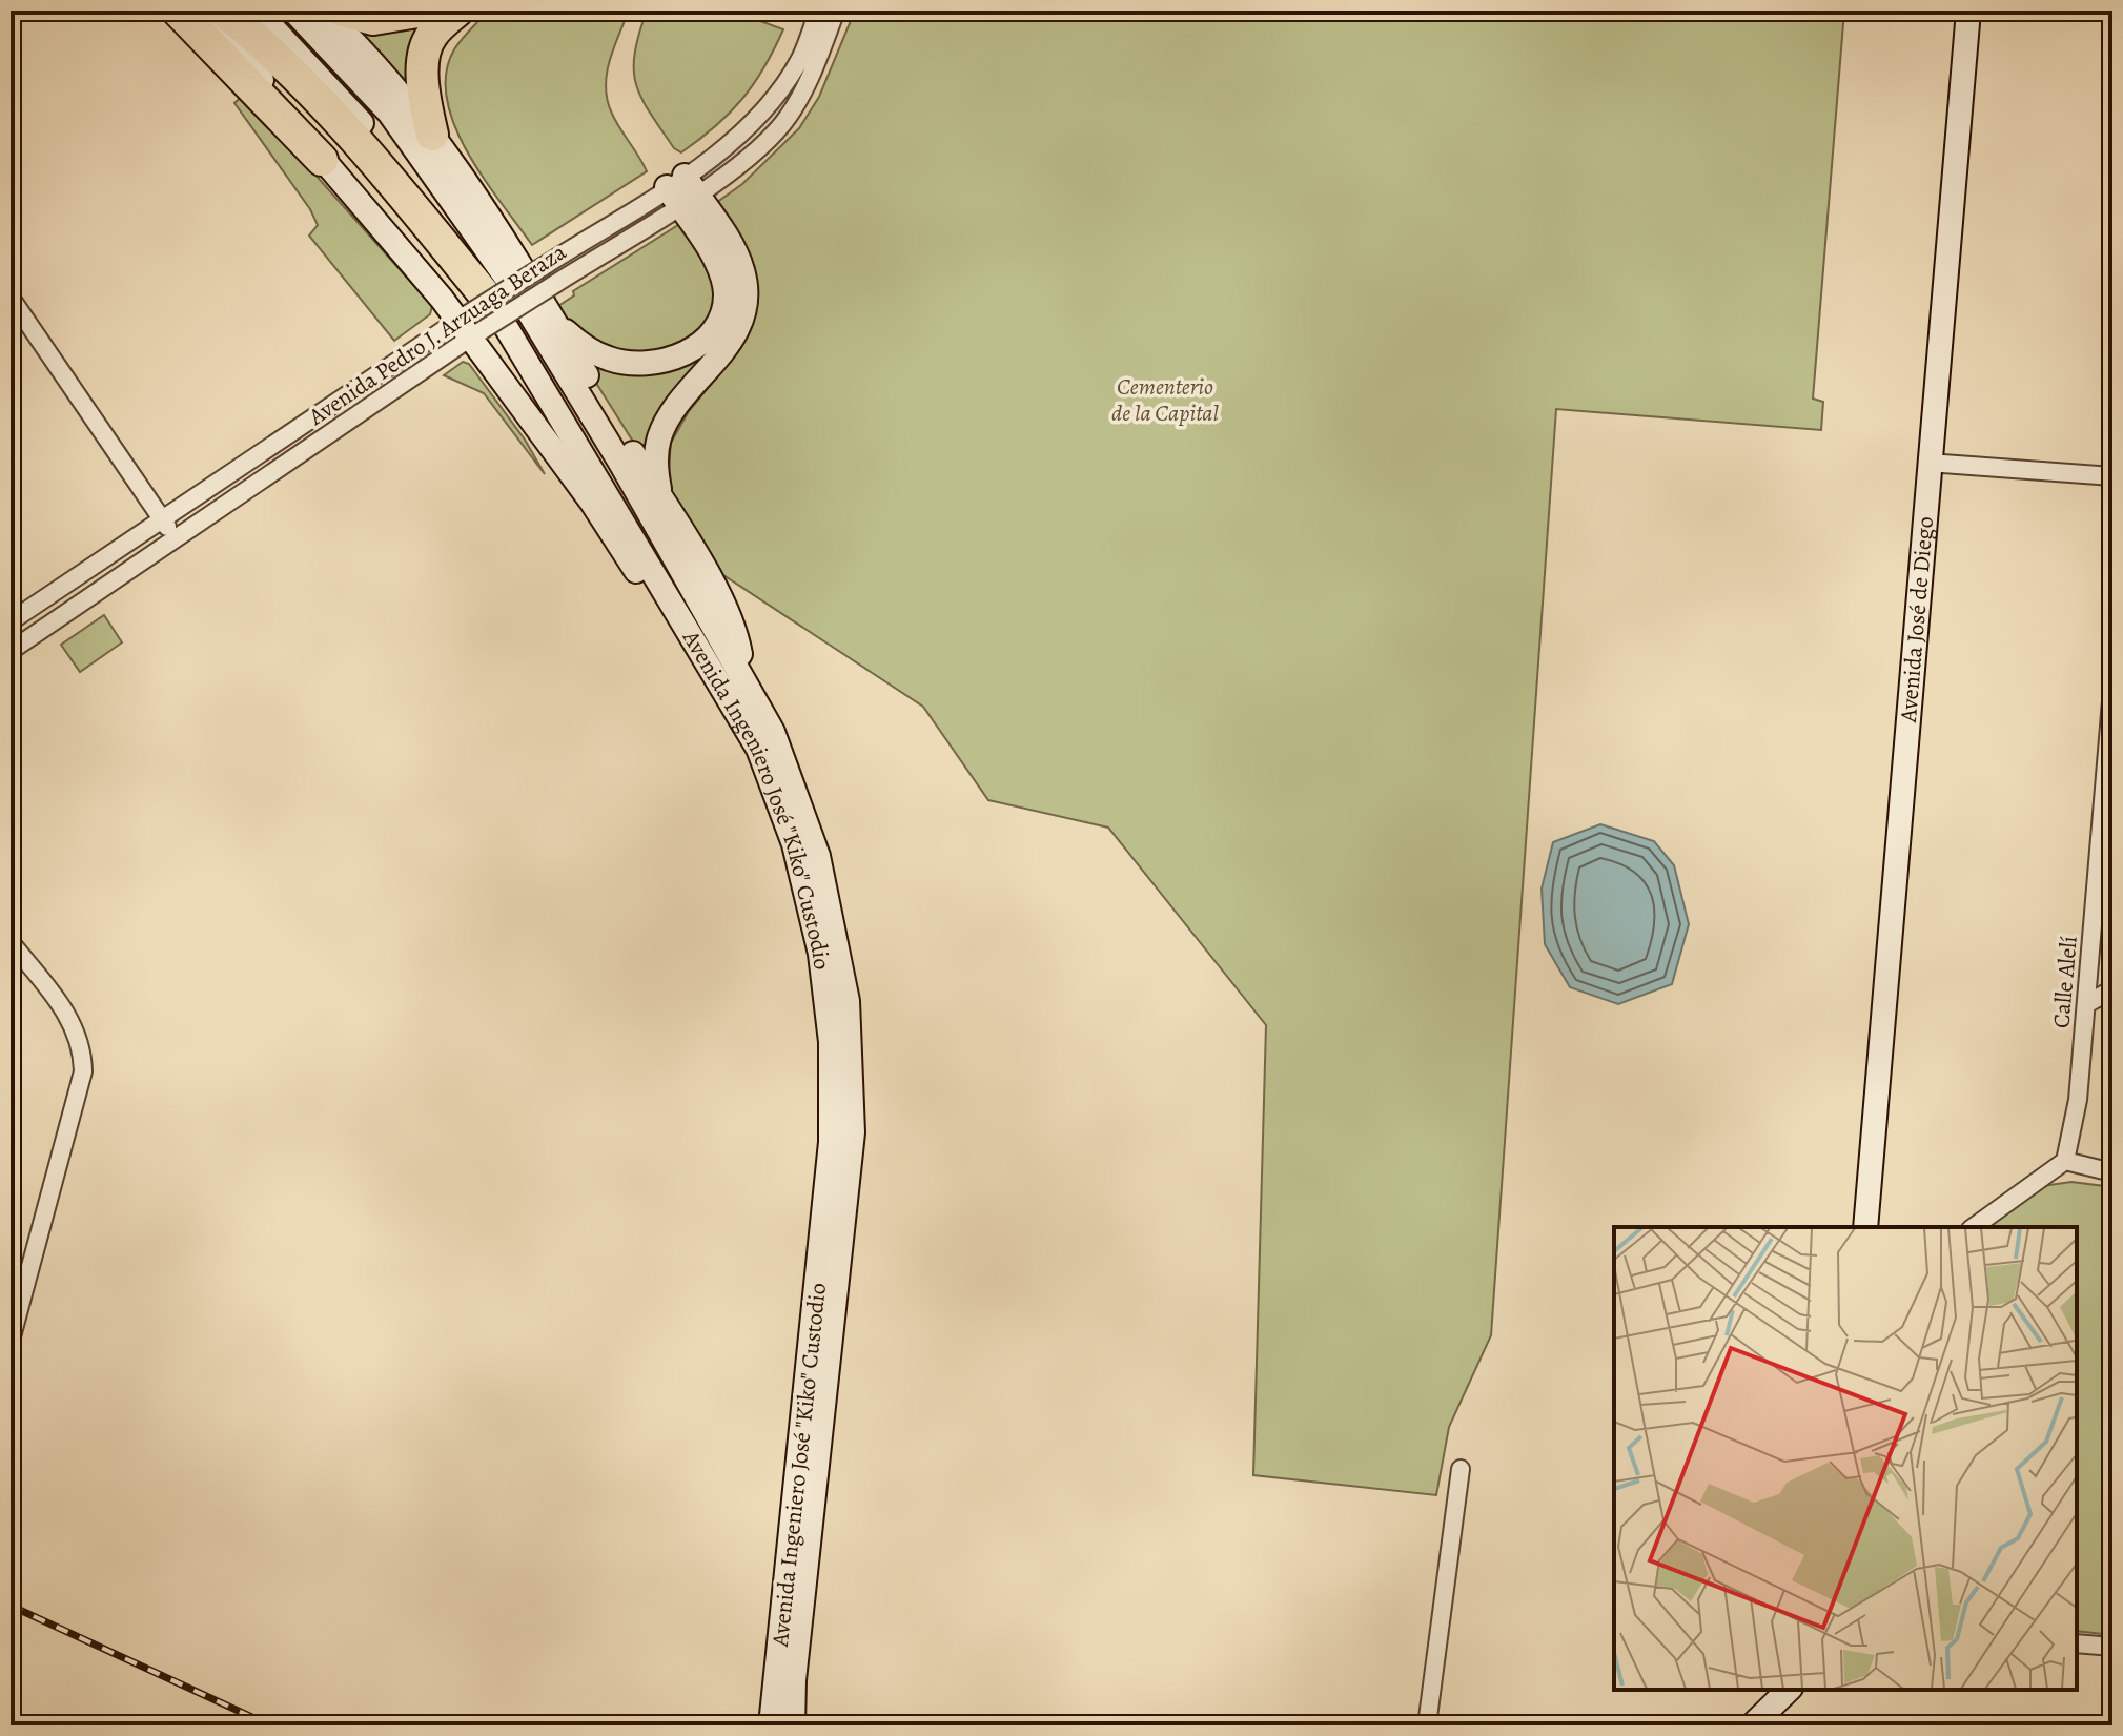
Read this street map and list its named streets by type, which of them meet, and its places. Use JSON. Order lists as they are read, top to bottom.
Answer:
{
  "streets": {
    "main road": ["Avenida José de Diego", "Avenida Ingeniero José \"Kiko\" Custodio"],
    "street": ["Avenida Pedro J. Arzuaga Beraza", "Calle Alelí"]
  },
  "crossings": [
    ["Avenida Pedro J. Arzuaga Beraza", "Avenida Ingeniero José \"Kiko\" Custodio"]
  ],
  "parks": ["Cementerio de la Capital"]
}
